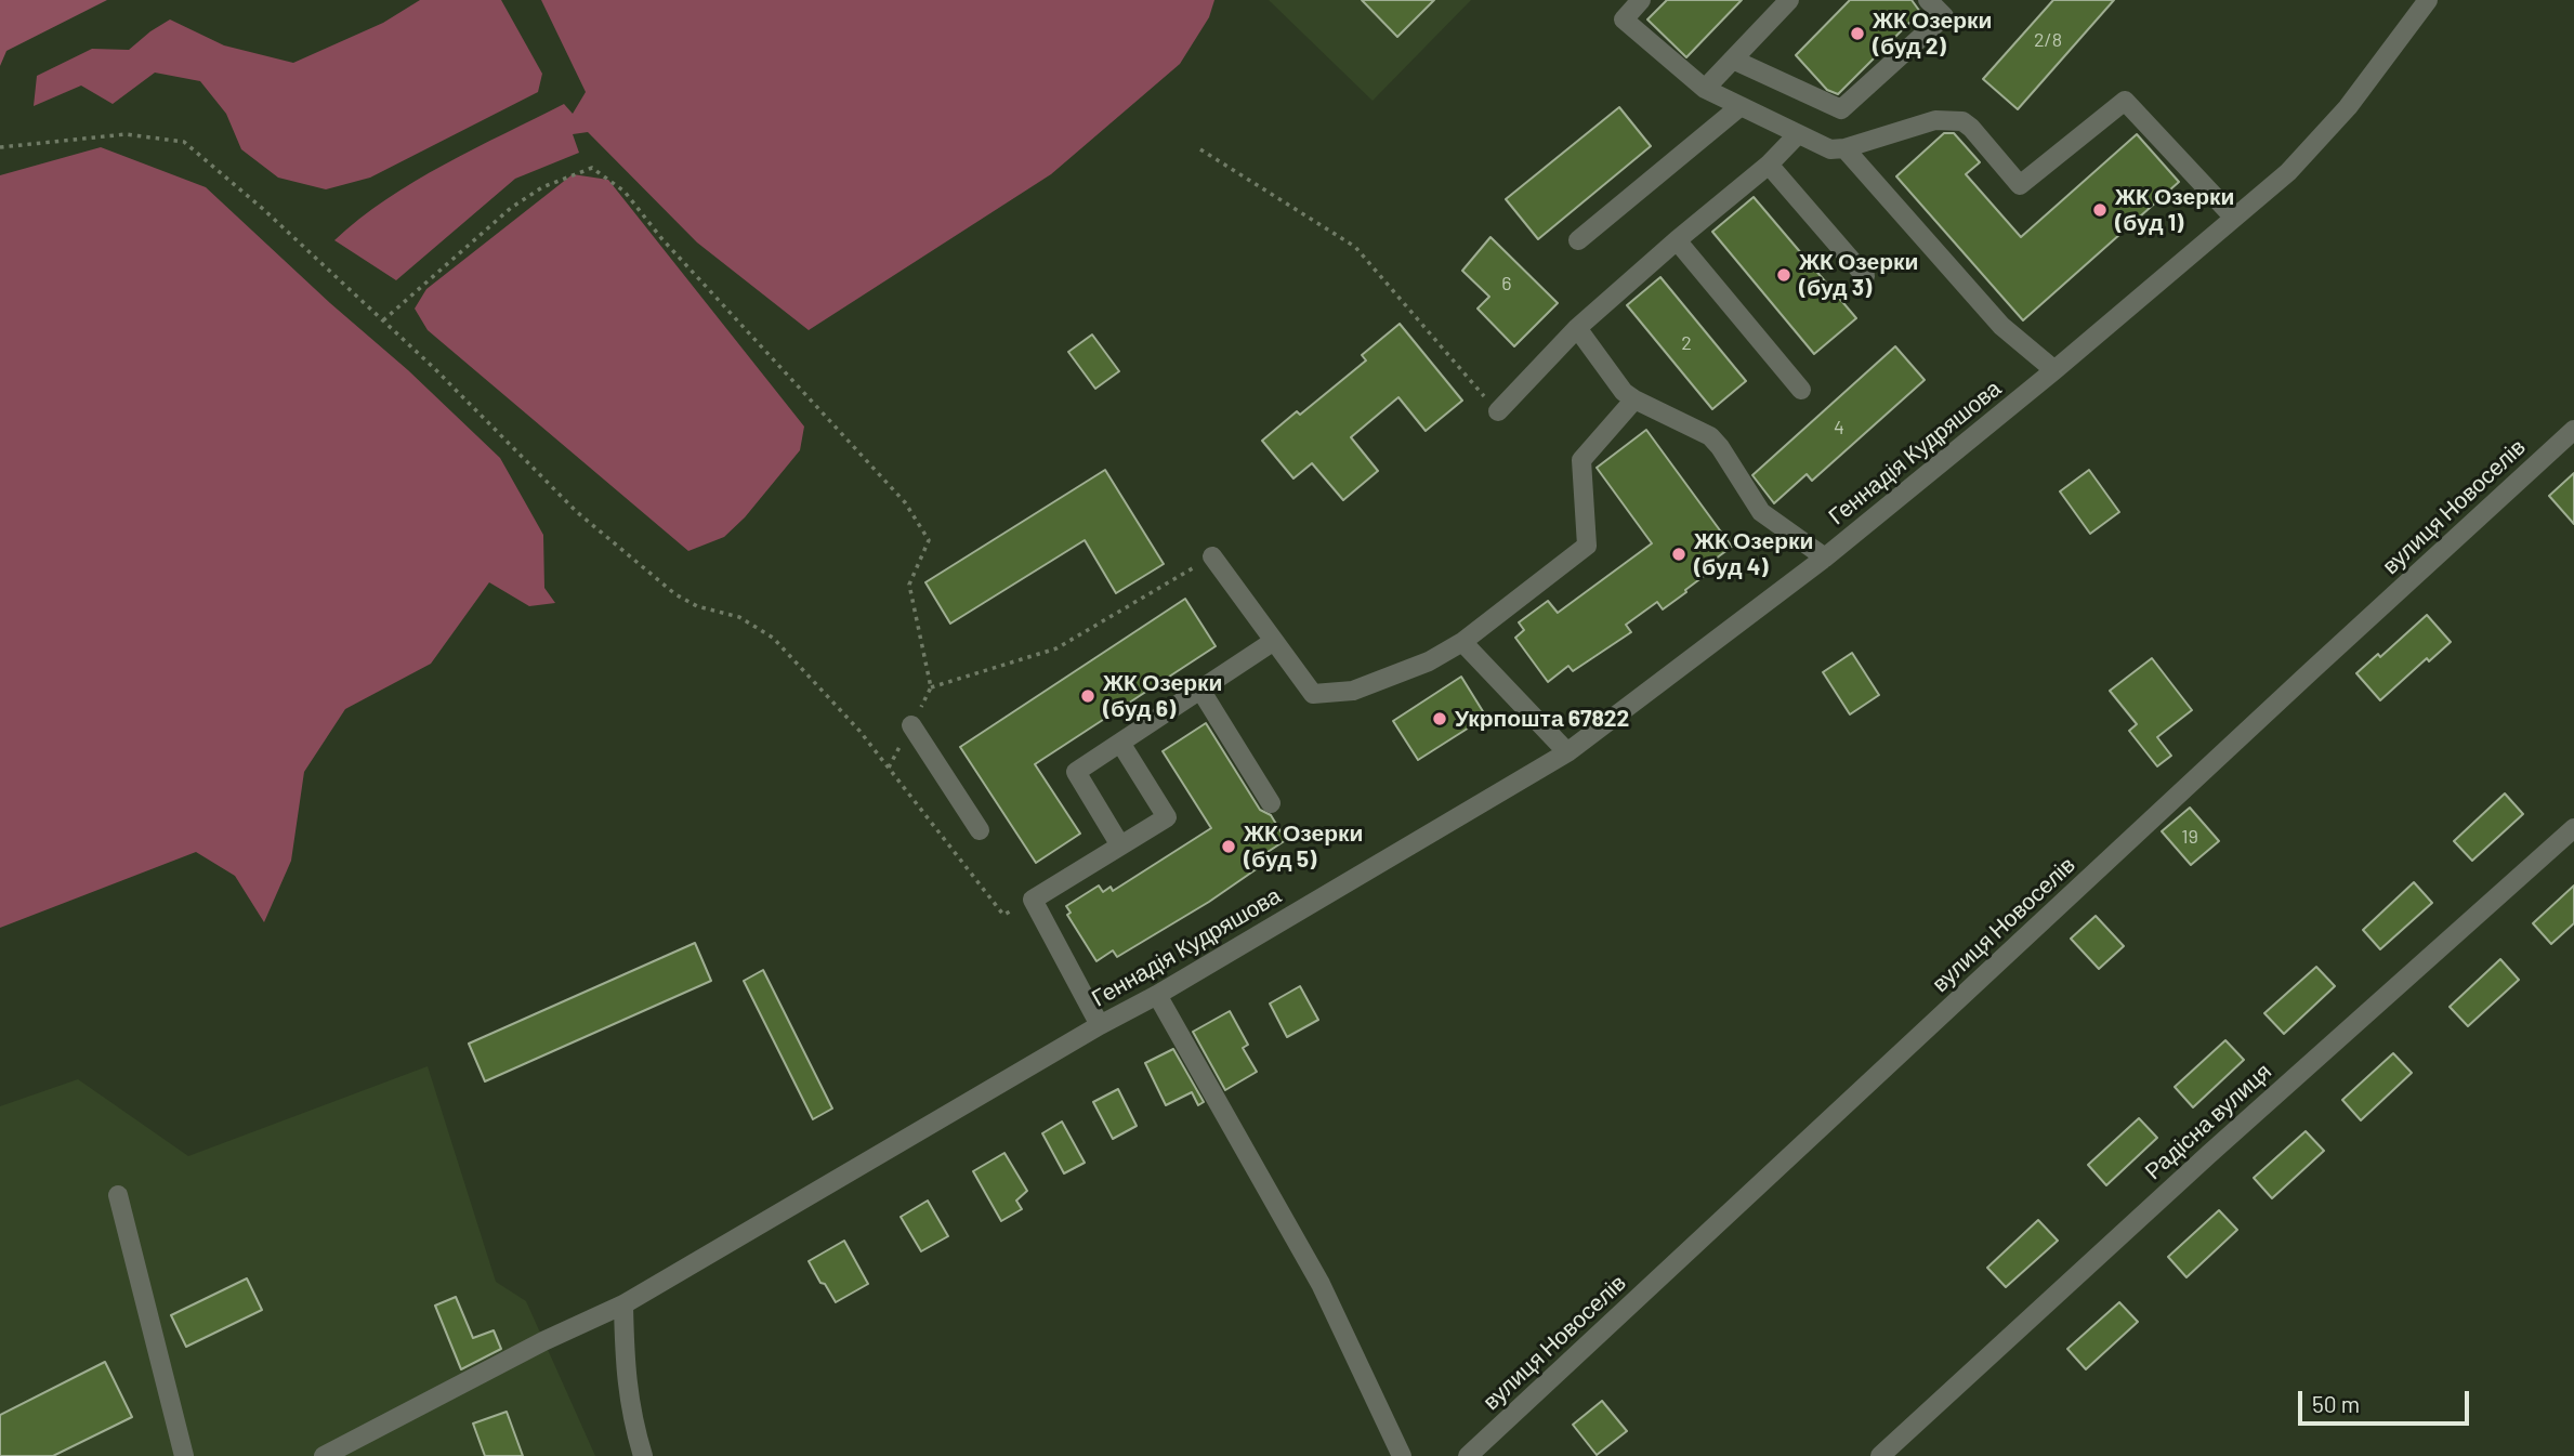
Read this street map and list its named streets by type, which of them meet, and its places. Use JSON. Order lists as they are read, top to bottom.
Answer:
{
  "streets": {
    "street": ["Геннадія Кудряшова", "вулиця Новоселів", "Радісна вулиця"]
  },
  "places": [
    "ЖК Озерки (буд 2)",
    "ЖК Озерки (буд 1)",
    "ЖК Озерки (буд 3)",
    "ЖК Озерки (буд 4)",
    "ЖК Озерки (буд 6)",
    "Укрпошта 67822",
    "ЖК Озерки (буд 5)"
  ],
  "house_numbers": [
    "2/8",
    "6",
    "2",
    "4",
    "19"
  ],
  "scale_bar": "50 m"
}
